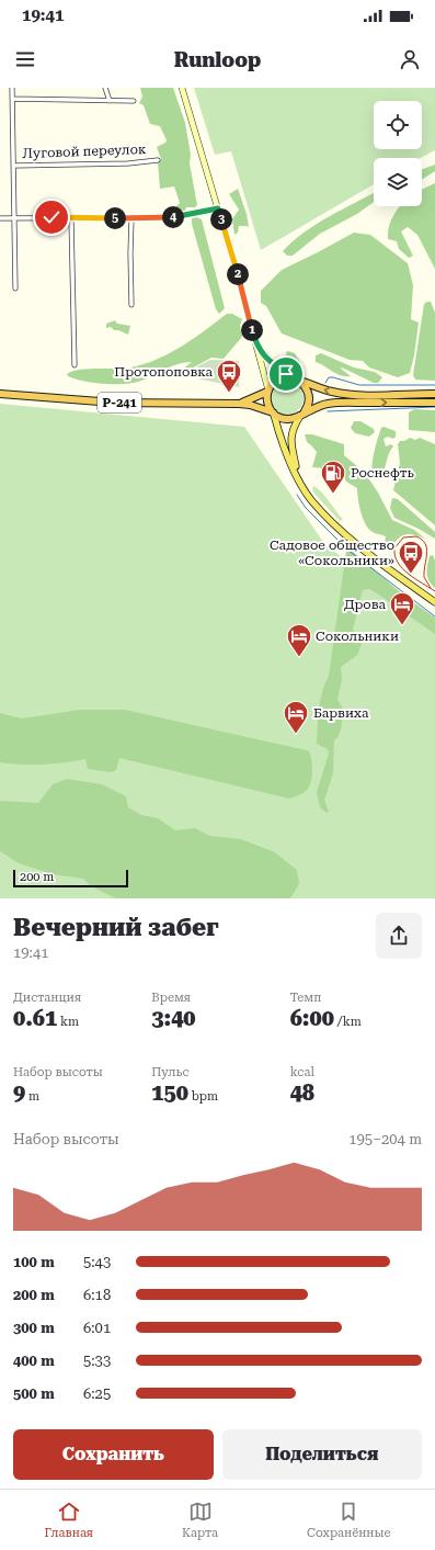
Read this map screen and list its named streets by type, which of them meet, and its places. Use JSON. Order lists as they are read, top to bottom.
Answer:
{
  "streets": {
    "highway": ["Р-241"],
    "street": ["Луговой переулок"]
  },
  "places": {
    "bus stop": ["Протопоповка", "Садовое общество «Сокольники»"],
    "fuel station": ["Роснефть"],
    "hotel": ["Дрова", "Сокольники", "Барвиха"]
  },
  "scale_bar": "200 m",
  "page": {
    "status": "19:41",
    "header": "Runloop",
    "pins": [
      "4",
      "5",
      "3",
      "2",
      "1"
    ],
    "scale": "200 m",
    "heading": ["Вечерний забег", "19:41"],
    "stats": [
      ["Дистанция", "0.61 km"],
      ["Время", "3:40"],
      ["Темп", "6:00 /km"],
      ["Набор высоты", "9 m"],
      ["Пульс", "150 bpm"],
      ["kcal", "48"]
    ],
    "chart": ["Набор высоты", "195–204 m"],
    "list": [
      {
        "name": "100 m",
        "note": "5:43"
      },
      {
        "name": "200 m",
        "note": "6:18"
      },
      {
        "name": "300 m",
        "note": "6:01"
      },
      {
        "name": "400 m",
        "note": "5:33"
      },
      {
        "name": "500 m",
        "note": "6:25"
      }
    ],
    "buttons": ["Сохранить", "Поделиться"],
    "tabs": ["Главная", "Карта", "Сохранённые"]
  }
}
